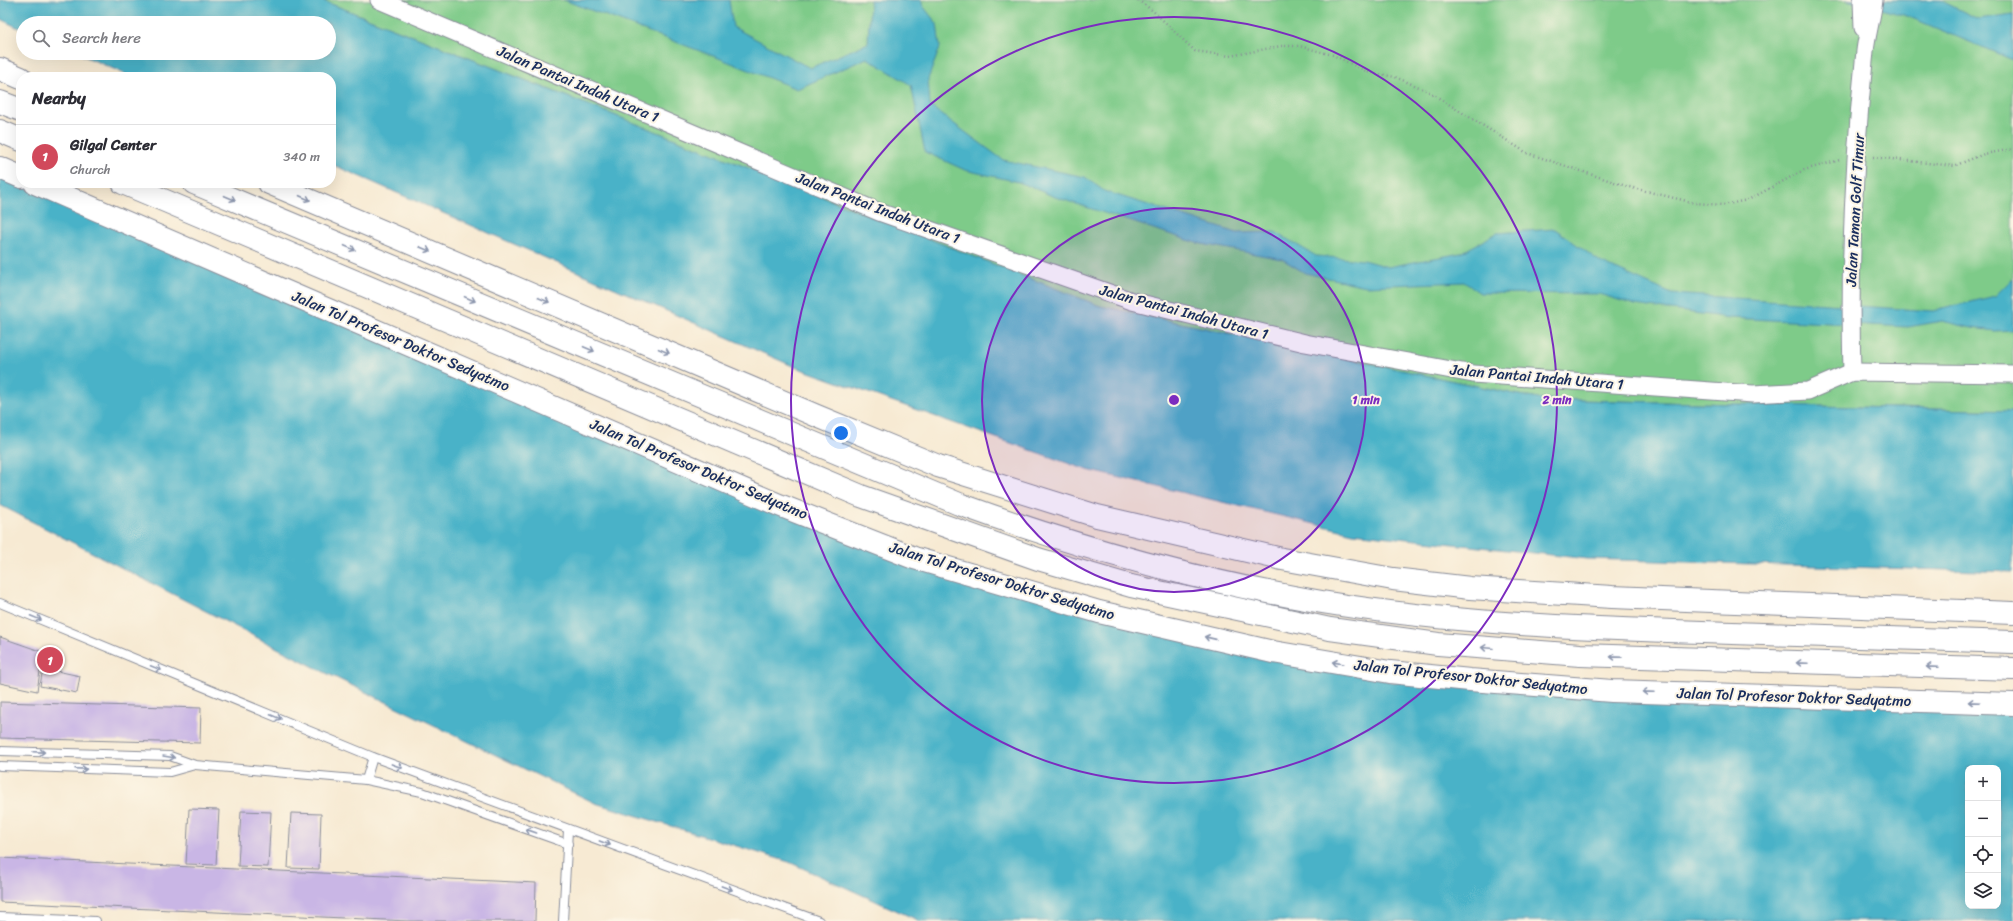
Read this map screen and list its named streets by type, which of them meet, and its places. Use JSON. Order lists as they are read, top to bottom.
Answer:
{
  "streets": {
    "highway": ["Jalan Tol Profesor Doktor Sedyatmo"],
    "street": ["Jalan Pantai Indah Utara 1", "Jalan Taman Golf Timur"]
  },
  "crossings": [
    ["Jalan Pantai Indah Utara 1", "Jalan Taman Golf Timur"]
  ],
  "page": {
    "search": "Search here",
    "heading": "Nearby",
    "list": [
      {
        "mark": "1",
        "name": "Gilgal Center",
        "note": "Church",
        "value": "340 m"
      }
    ],
    "pins": "1",
    "map_buttons": ["+", "−"]
  },
  "rings": ["1 min", "2 min"]
}
